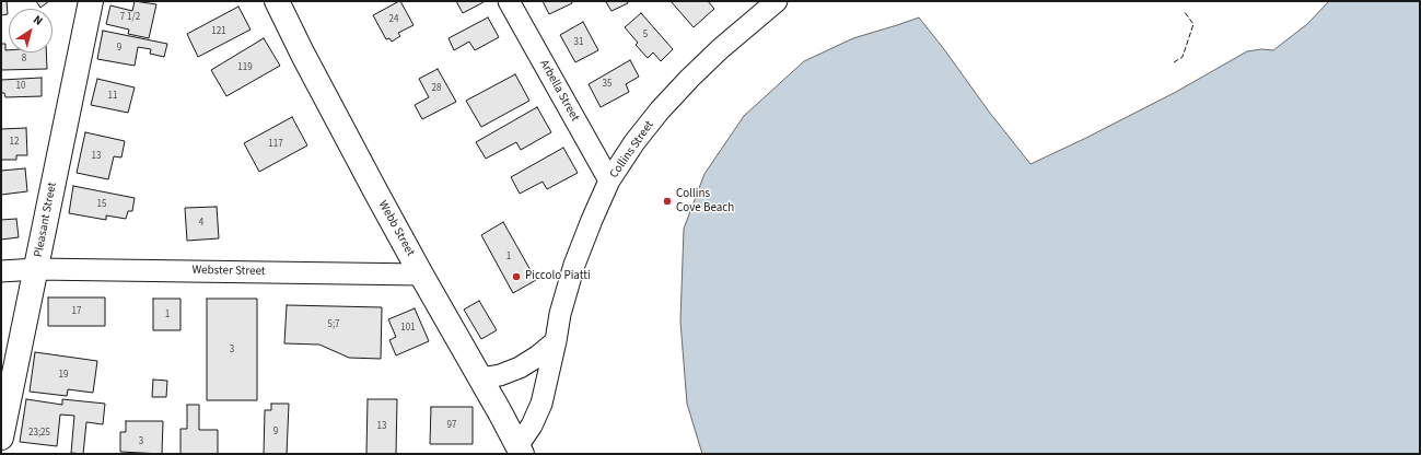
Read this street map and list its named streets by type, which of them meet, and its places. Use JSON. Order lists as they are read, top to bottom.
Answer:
{
  "streets": {
    "main road": ["Pleasant Street", "Webb Street"],
    "street": ["Arbella Street", "Collins Street", "Webster Street"]
  },
  "crossings": [
    ["Arbella Street", "Collins Street"],
    ["Collins Street", "Webb Street"],
    ["Pleasant Street", "Webster Street"],
    ["Webb Street", "Webster Street"]
  ],
  "places": ["Collins Cove Beach", "Piccolo Piatti"],
  "house_numbers": [
    "7 1/2",
    "24",
    "121",
    "5",
    "31",
    "9",
    "8",
    "119",
    "35",
    "10",
    "28",
    "11",
    "12",
    "117",
    "13",
    "15",
    "4",
    "1",
    "17",
    "1",
    "5;7",
    "101",
    "3",
    "19",
    "97",
    "13",
    "9",
    "23;25",
    "3"
  ],
  "north": "top right"
}
